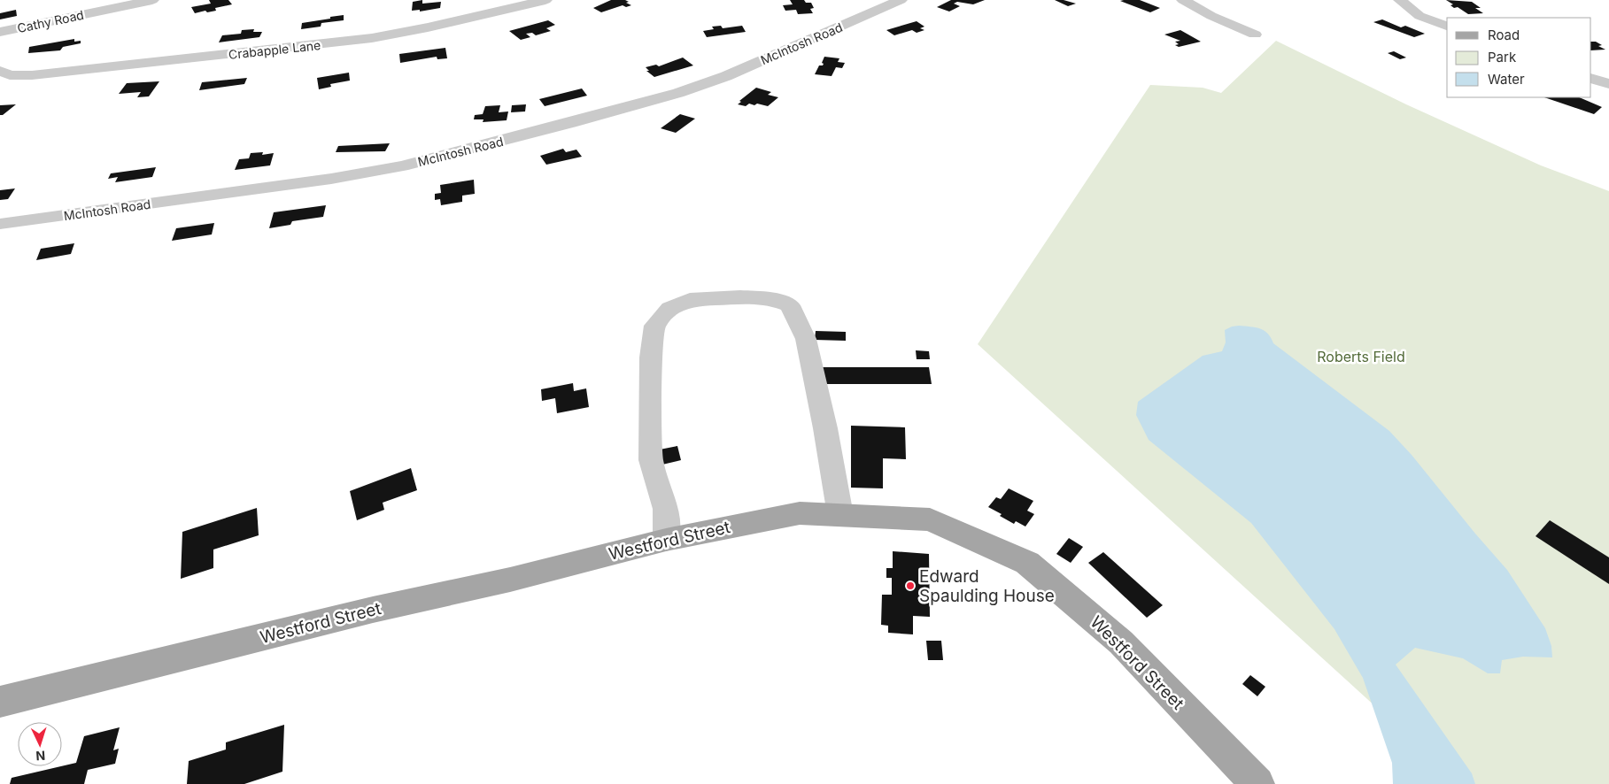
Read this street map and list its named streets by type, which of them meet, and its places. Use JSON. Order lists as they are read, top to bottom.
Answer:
{
  "streets": {
    "main road": ["Westford Street"],
    "street": ["Cathy Road", "McIntosh Road", "Crabapple Lane"]
  },
  "parks": ["Roberts Field"],
  "places": ["Edward Spaulding House"],
  "legend": ["Road", "Park", "Water"],
  "north": "bottom"
}
